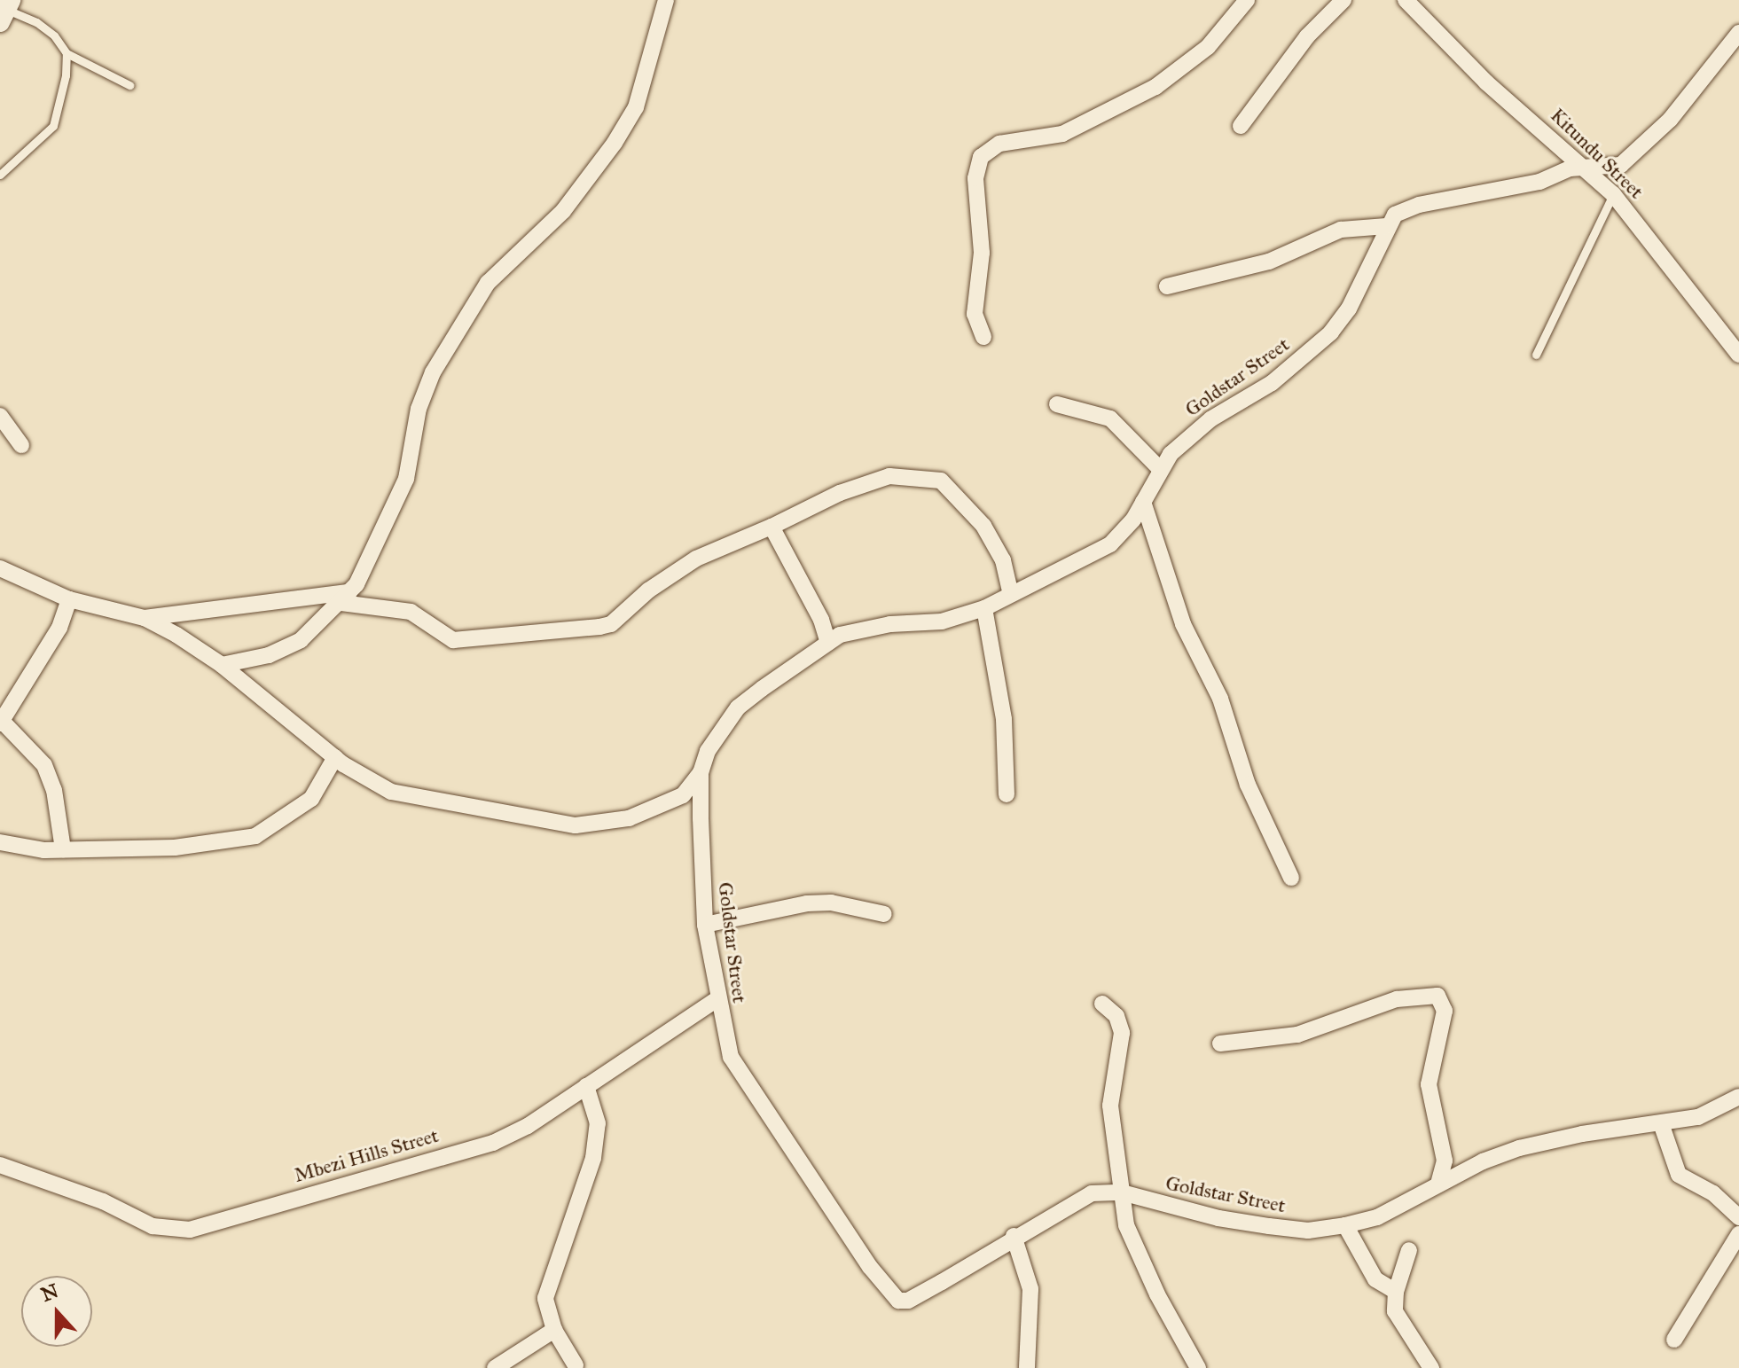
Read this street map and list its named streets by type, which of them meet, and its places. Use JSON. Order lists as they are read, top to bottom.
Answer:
{
  "streets": {
    "street": ["Kitundu Street", "Goldstar Street", "Mbezi Hills Street"]
  },
  "crossings": [
    ["Kitundu Street", "Goldstar Street"],
    ["Goldstar Street", "Mbezi Hills Street"]
  ],
  "north": "top"
}
